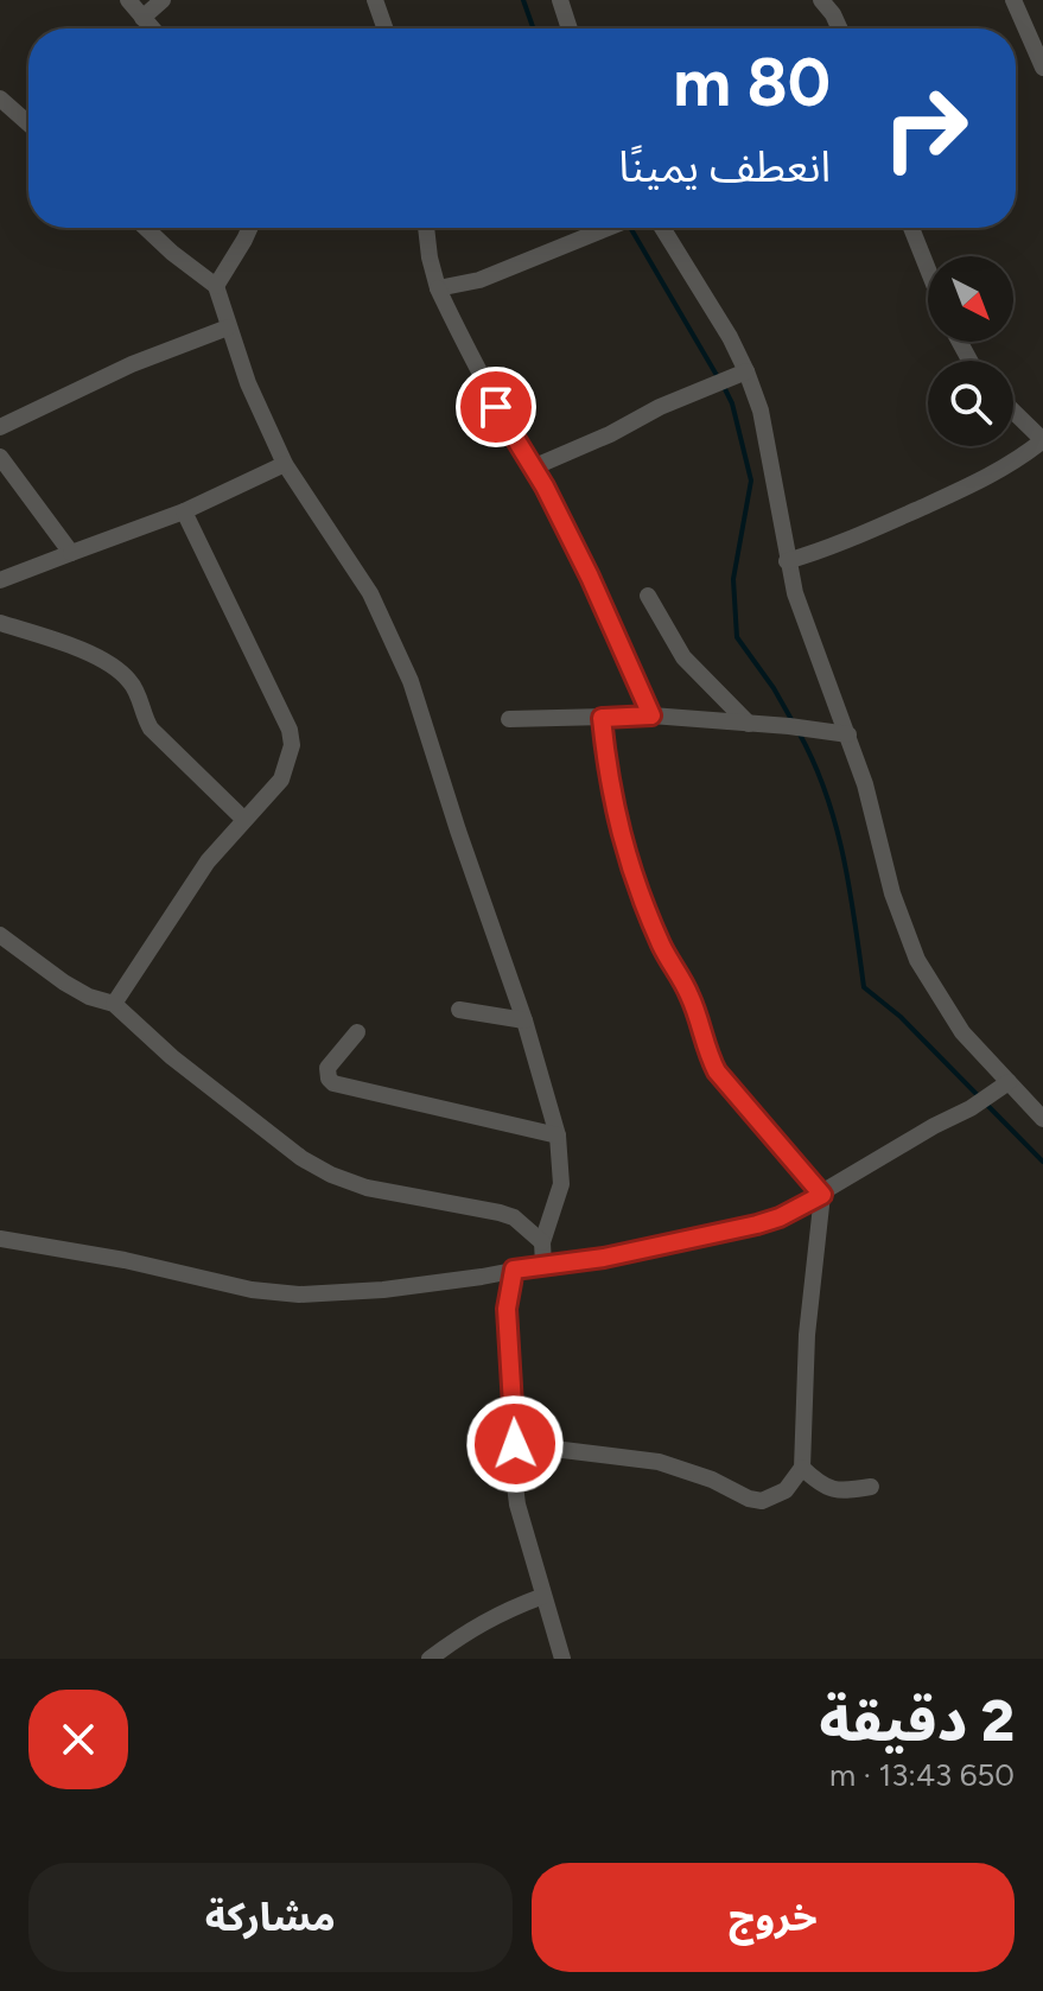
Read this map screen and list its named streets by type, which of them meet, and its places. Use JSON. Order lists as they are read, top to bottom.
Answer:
{
  "north": "bottom right",
  "page": {
    "turn": ["80 m", "انعطف يمينًا"],
    "heading": ["2 دقيقة", "650 m · 13:43"],
    "buttons": ["خروج", "مشاركة"]
  }
}
